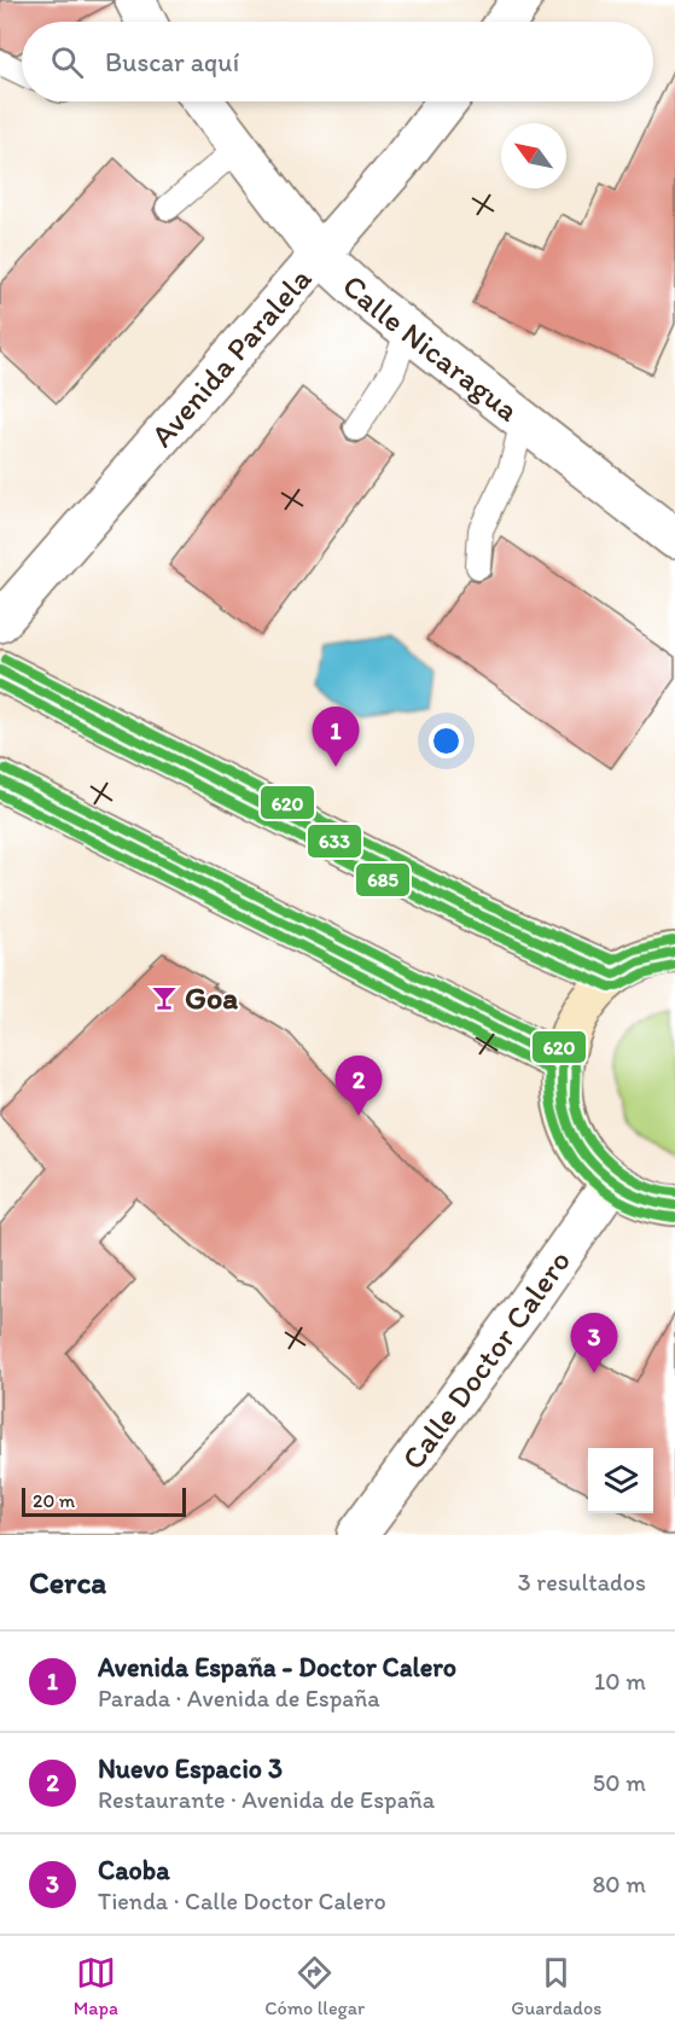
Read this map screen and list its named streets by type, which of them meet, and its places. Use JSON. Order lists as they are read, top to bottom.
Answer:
{
  "streets": {
    "street": ["Calle Nicaragua", "Avenida Paralela", "Calle Doctor Calero"]
  },
  "crossings": [
    ["Calle Nicaragua", "Avenida Paralela"]
  ],
  "places": {
    "bar": ["Goa"]
  },
  "lines": ["transit line 620", "transit line 633", "transit line 685"],
  "scale_bar": "20 m",
  "north": "top left",
  "page": {
    "search": "Buscar aquí",
    "pins": ["1", "2", "3"],
    "scale": "20 m",
    "heading": ["Cerca", "3 resultados"],
    "list": [
      {
        "mark": "1",
        "name": "Avenida España - Doctor Calero",
        "note": "Parada · Avenida de España",
        "value": "10 m"
      },
      {
        "mark": "2",
        "name": "Nuevo Espacio 3",
        "note": "Restaurante · Avenida de España",
        "value": "50 m"
      },
      {
        "mark": "3",
        "name": "Caoba",
        "note": "Tienda · Calle Doctor Calero",
        "value": "80 m"
      }
    ],
    "nav": ["Mapa", "Cómo llegar", "Guardados"]
  }
}
